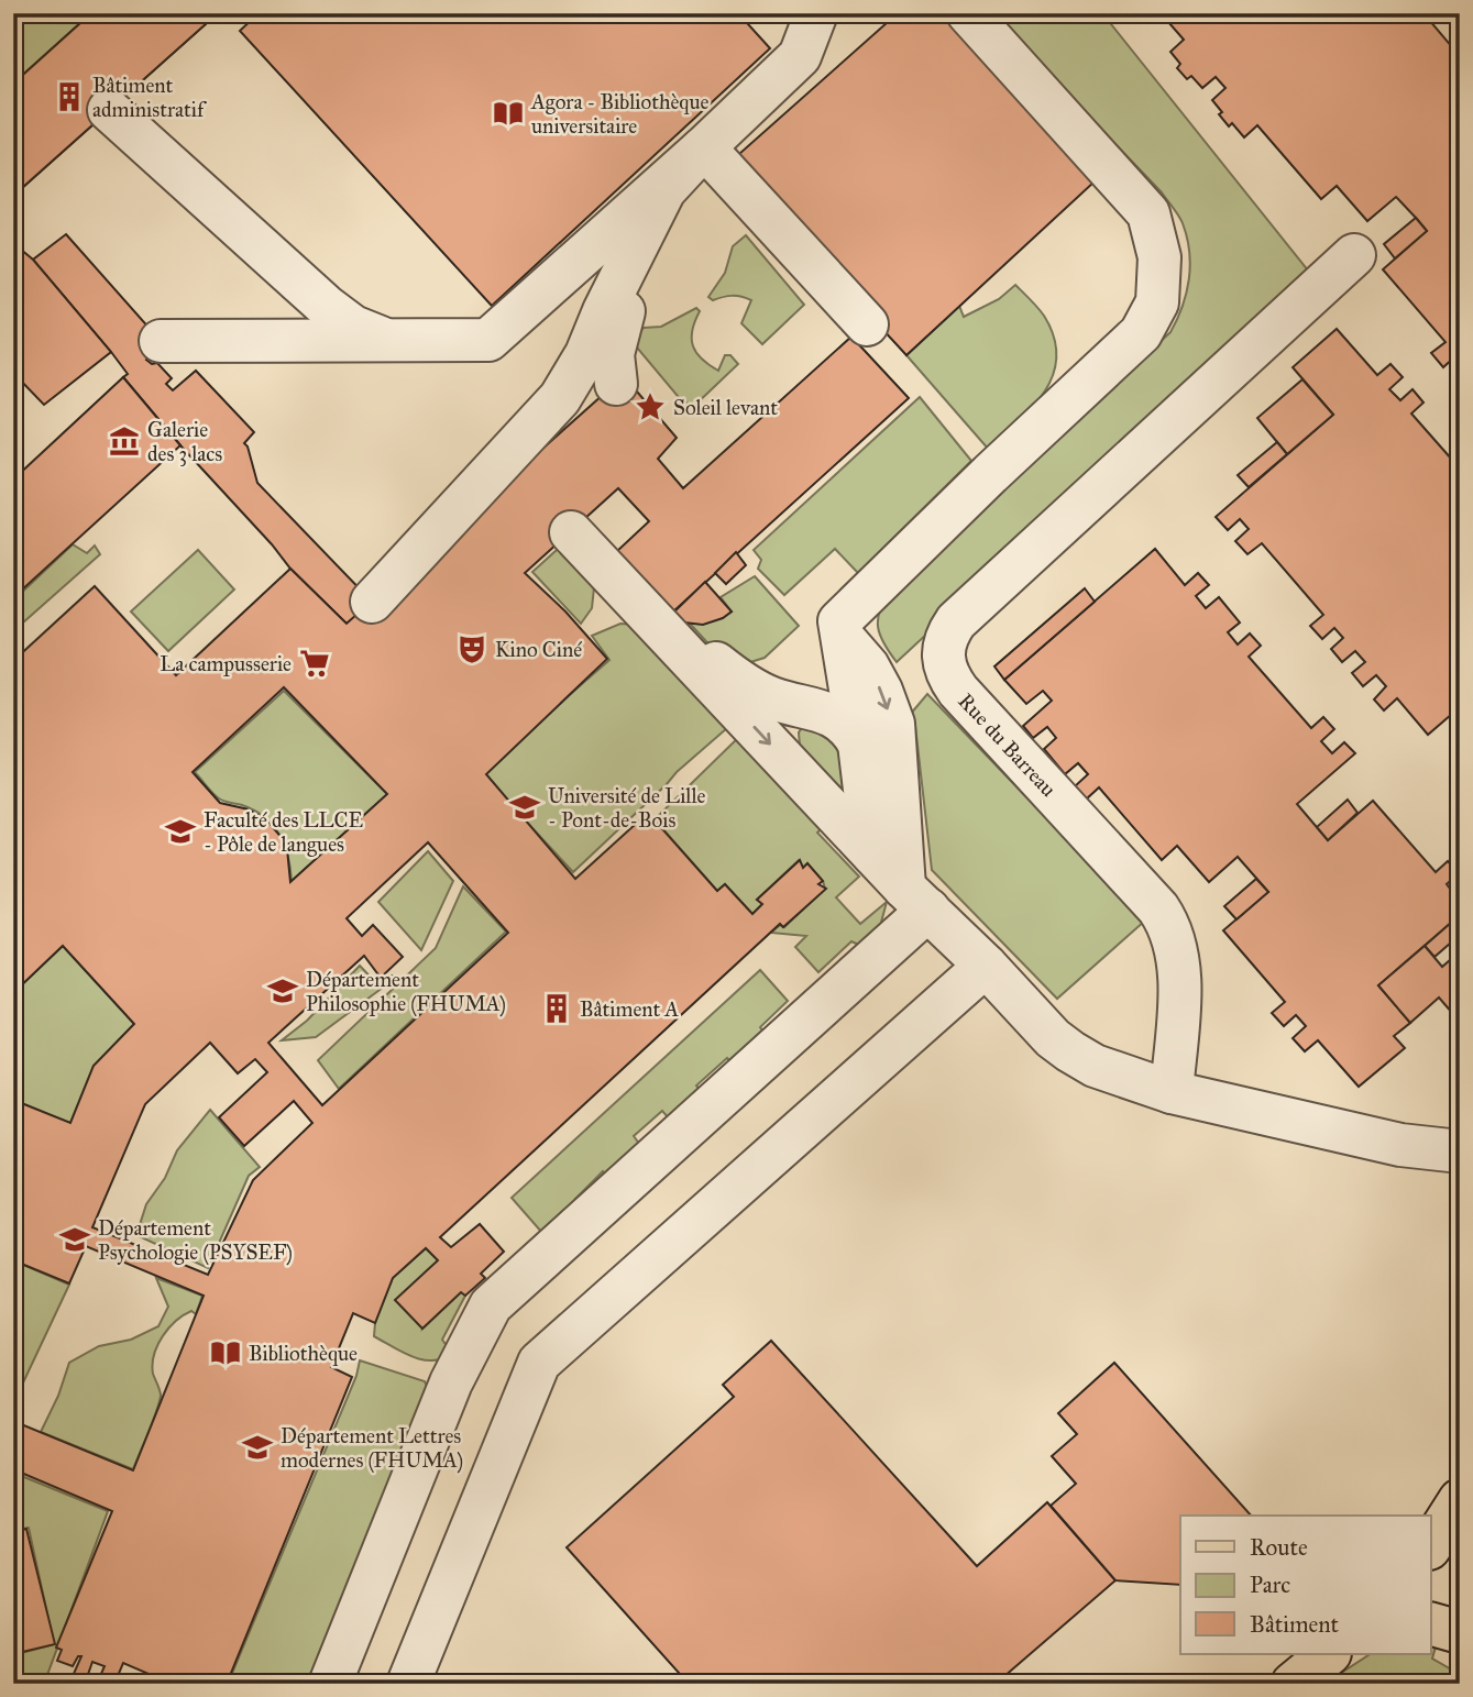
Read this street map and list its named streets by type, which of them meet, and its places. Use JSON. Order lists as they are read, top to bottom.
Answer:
{
  "streets": {
    "street": ["Rue du Barreau"]
  },
  "places": {
    "building": ["Bâtiment administratif", "Bâtiment A"],
    "library": ["Agora - Bibliothèque universitaire", "Bibliothèque"],
    "place": ["Soleil levant"],
    "museum": ["Galerie des 3 lacs"],
    "theatre": ["Kino Ciné"],
    "supermarket": ["La campusserie"],
    "school or university": [
      "Université de Lille - Pont-de-Bois",
      "Faculté des LLCE - Pôle de langues",
      "Département Philosophie (FHUMA)",
      "Département Psychologie (PSYSEF)",
      "Département Lettres modernes (FHUMA)"
    ]
  },
  "legend": ["Route", "Parc", "Bâtiment"]
}
